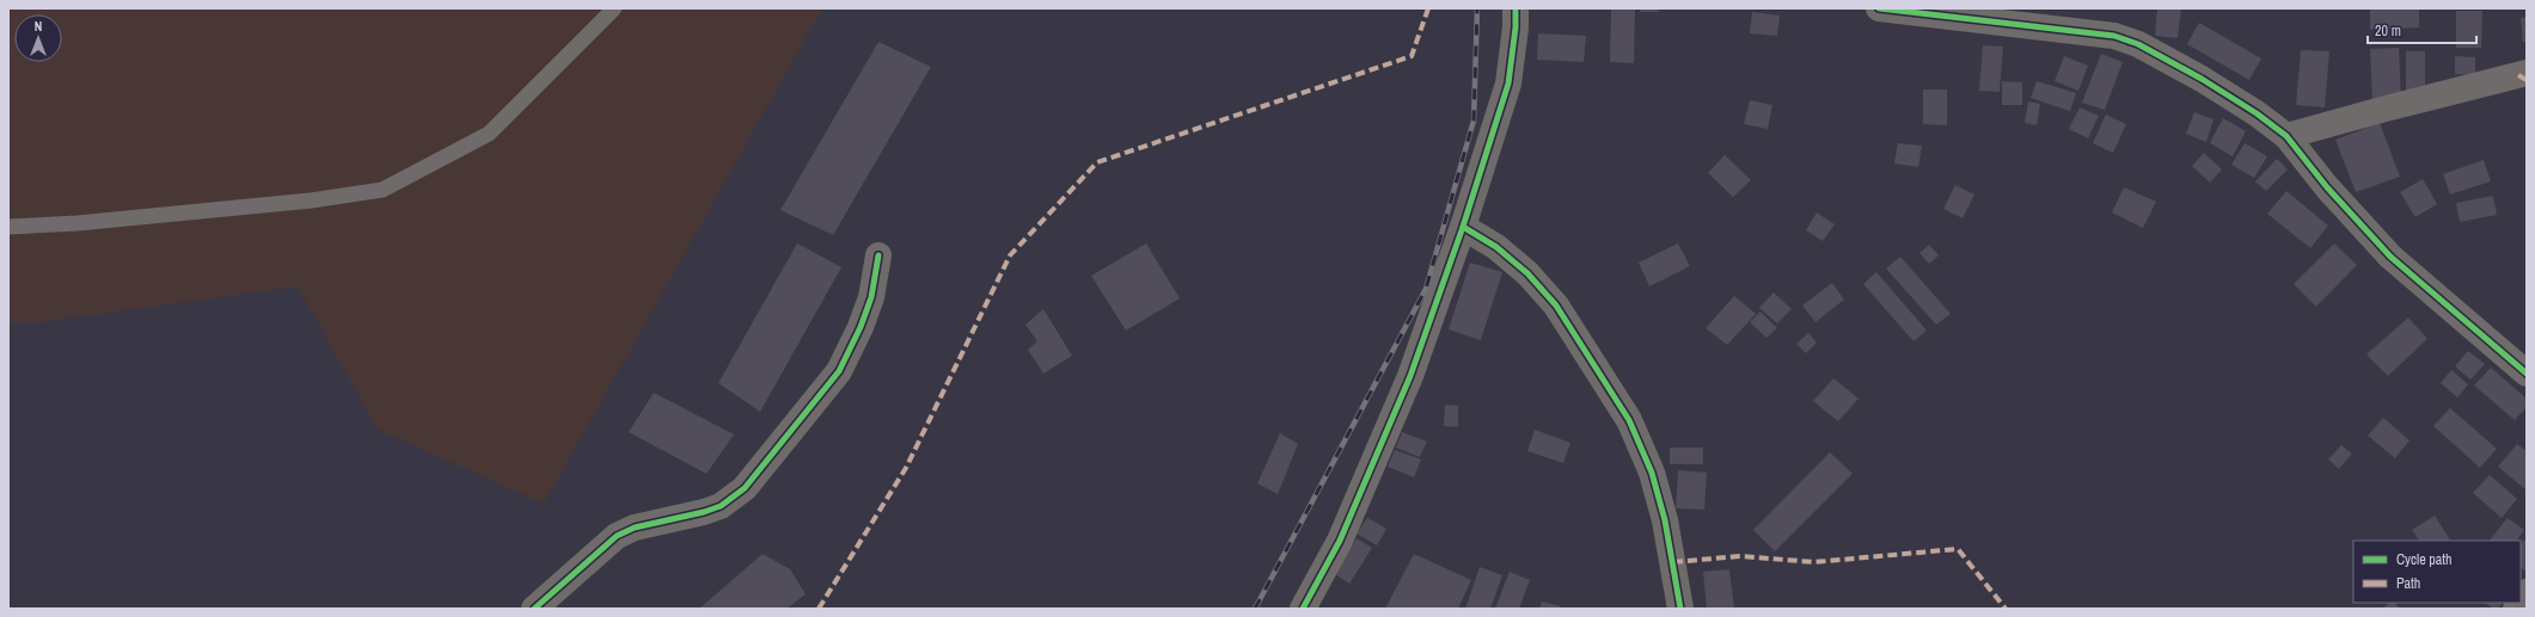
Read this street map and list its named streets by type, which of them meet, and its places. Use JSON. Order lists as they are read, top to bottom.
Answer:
{
  "legend": ["Cycle path", "Path"],
  "scale_bar": "20 m",
  "north": "top"
}
